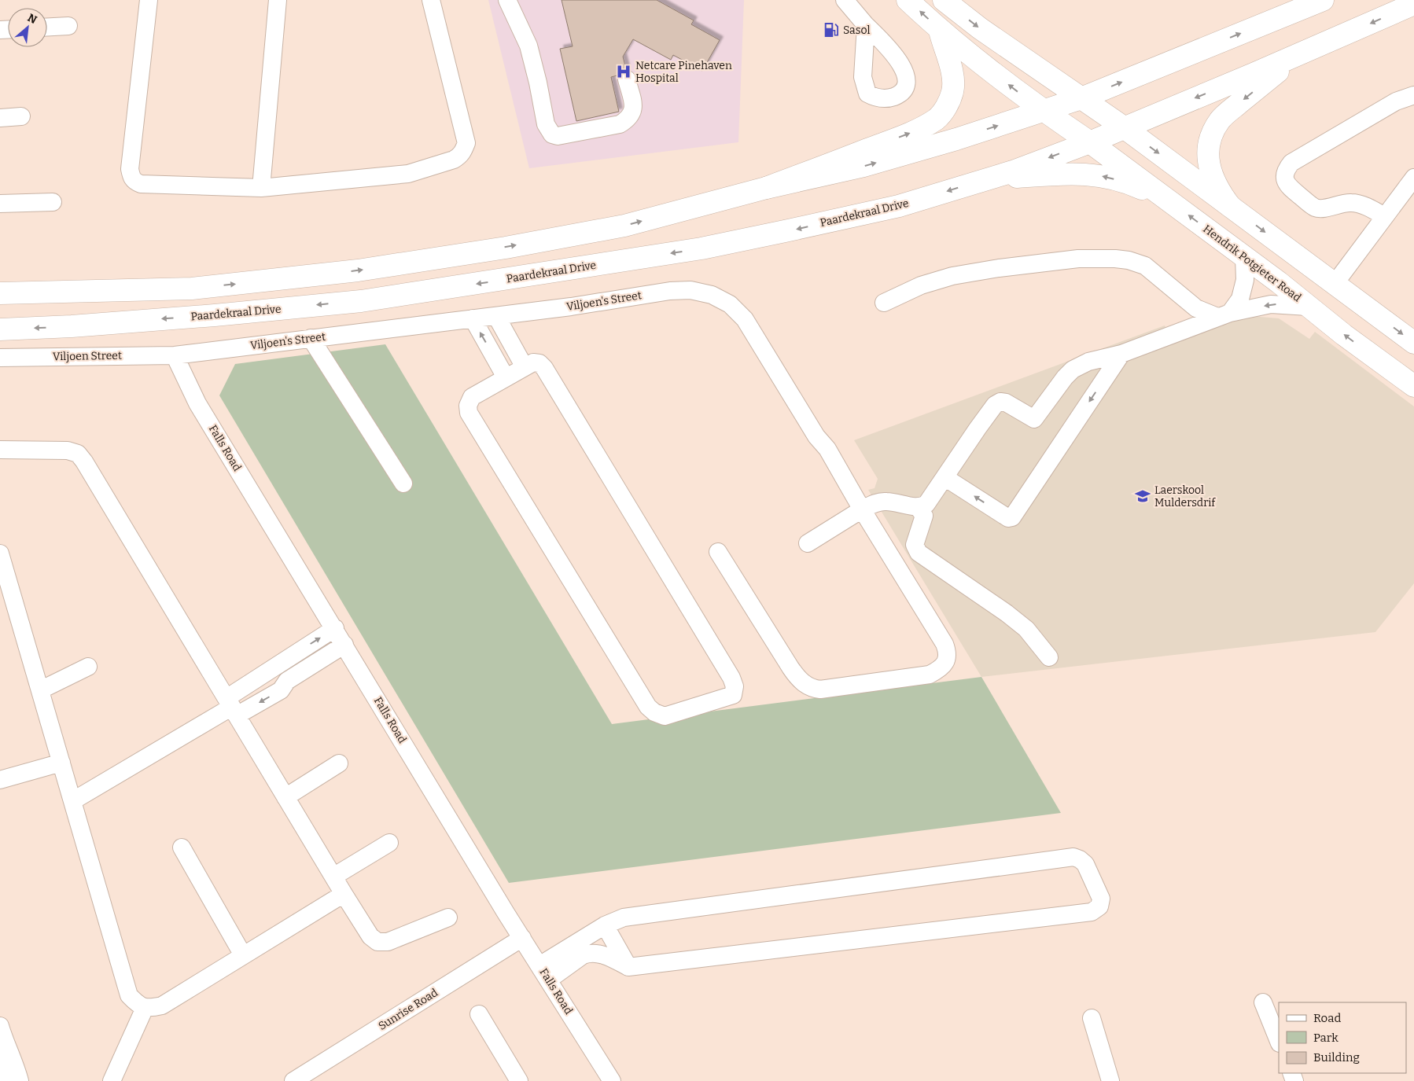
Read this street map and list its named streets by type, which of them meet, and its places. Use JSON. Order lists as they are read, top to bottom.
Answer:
{
  "streets": {
    "main road": ["Paardekraal Drive", "Hendrik Potgieter Road"],
    "street": [
      "Viljoen's Street",
      "Viljoen Street",
      "Falls Road",
      "Sunrise Road"
    ]
  },
  "crossings": [
    ["Paardekraal Drive", "Hendrik Potgieter Road"],
    ["Viljoen's Street", "Viljoen Street"],
    ["Viljoen's Street", "Falls Road"],
    ["Viljoen Street", "Falls Road"],
    ["Falls Road", "Sunrise Road"]
  ],
  "places": {
    "fuel station": ["Sasol"],
    "hospital": ["Netcare Pinehaven Hospital"],
    "school or university": ["Laerskool Muldersdrif"]
  },
  "legend": ["Road", "Park", "Building"],
  "north": "top right"
}
